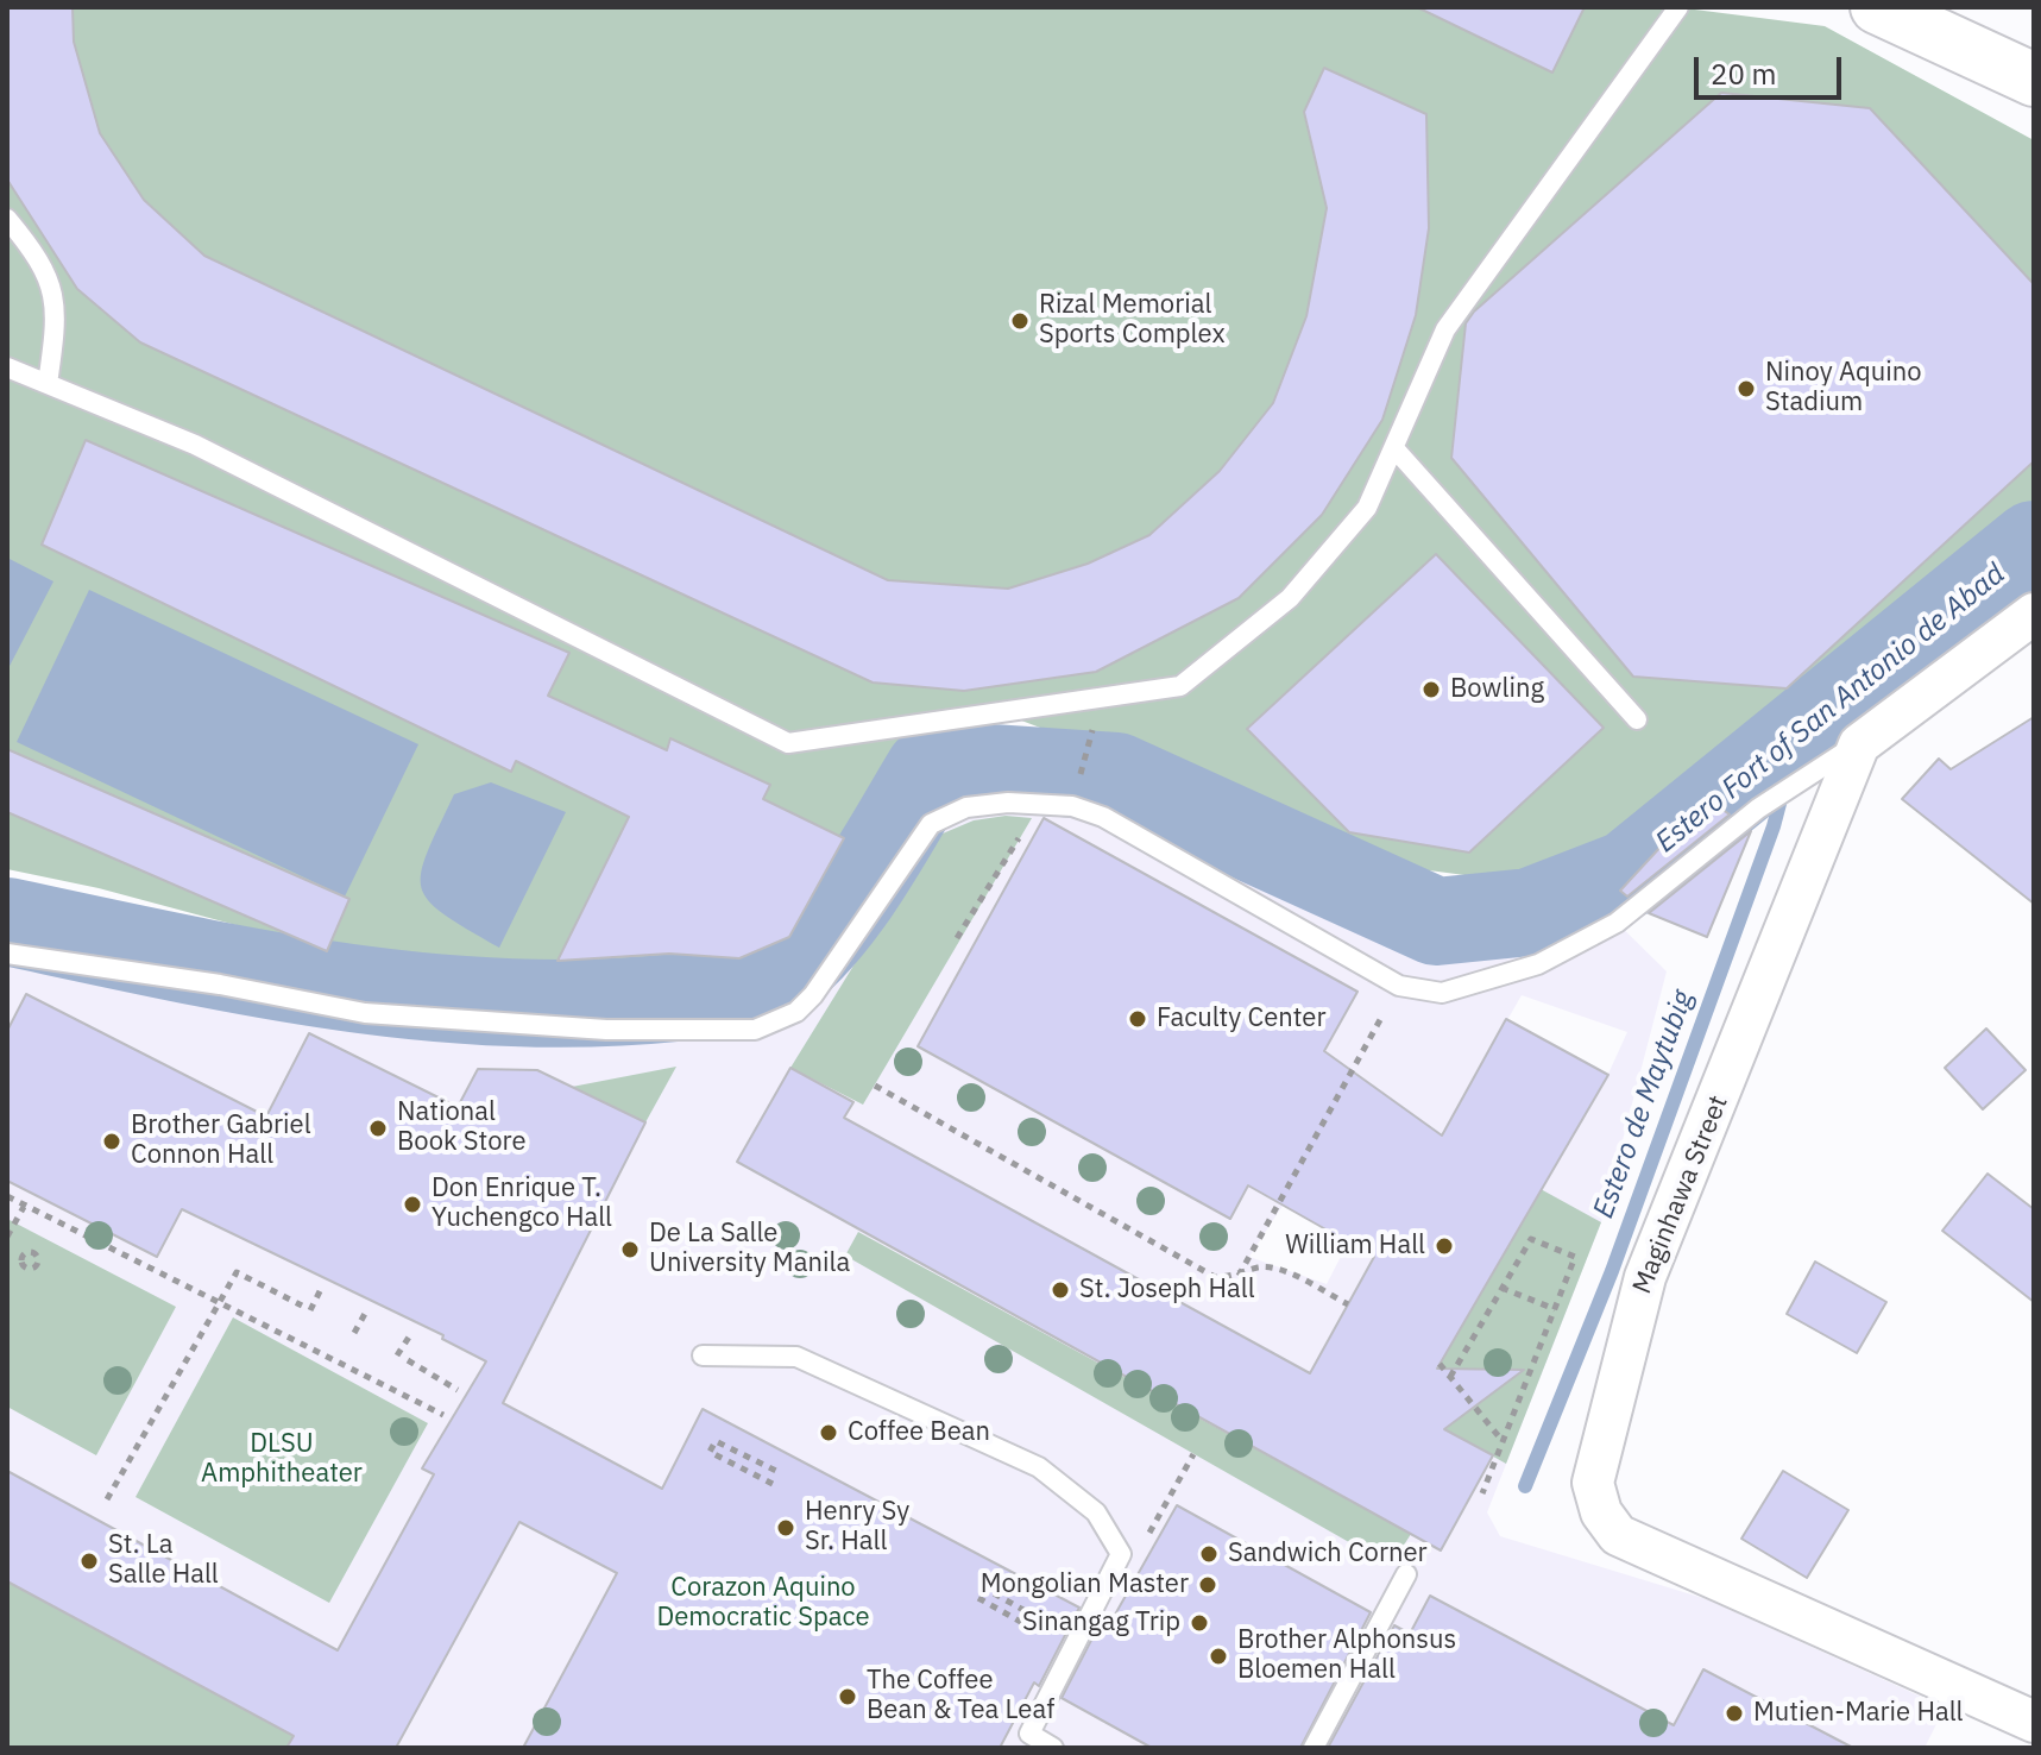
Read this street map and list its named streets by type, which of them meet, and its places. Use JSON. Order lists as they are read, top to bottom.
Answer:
{
  "streets": {
    "street": ["Maginhawa Street"]
  },
  "water": ["Estero Fort of San Antonio de Abad", "Estero de Maytubig"],
  "parks": ["DLSU Amphitheater", "Corazon Aquino Democratic Space"],
  "places": [
    "Rizal Memorial Sports Complex",
    "Ninoy Aquino Stadium",
    "Bowling",
    "Faculty Center",
    "National Book Store",
    "Brother Gabriel Connon Hall",
    "Don Enrique T. Yuchengco Hall",
    "William Hall",
    "De La Salle University Manila",
    "St. Joseph Hall",
    "Coffee Bean",
    "Henry Sy Sr. Hall",
    "Sandwich Corner",
    "St. La Salle Hall",
    "Mongolian Master",
    "Sinangag Trip",
    "Brother Alphonsus Bloemen Hall",
    "The Coffee Bean & Tea Leaf",
    "Mutien-Marie Hall"
  ],
  "scale_bar": "20 m"
}
